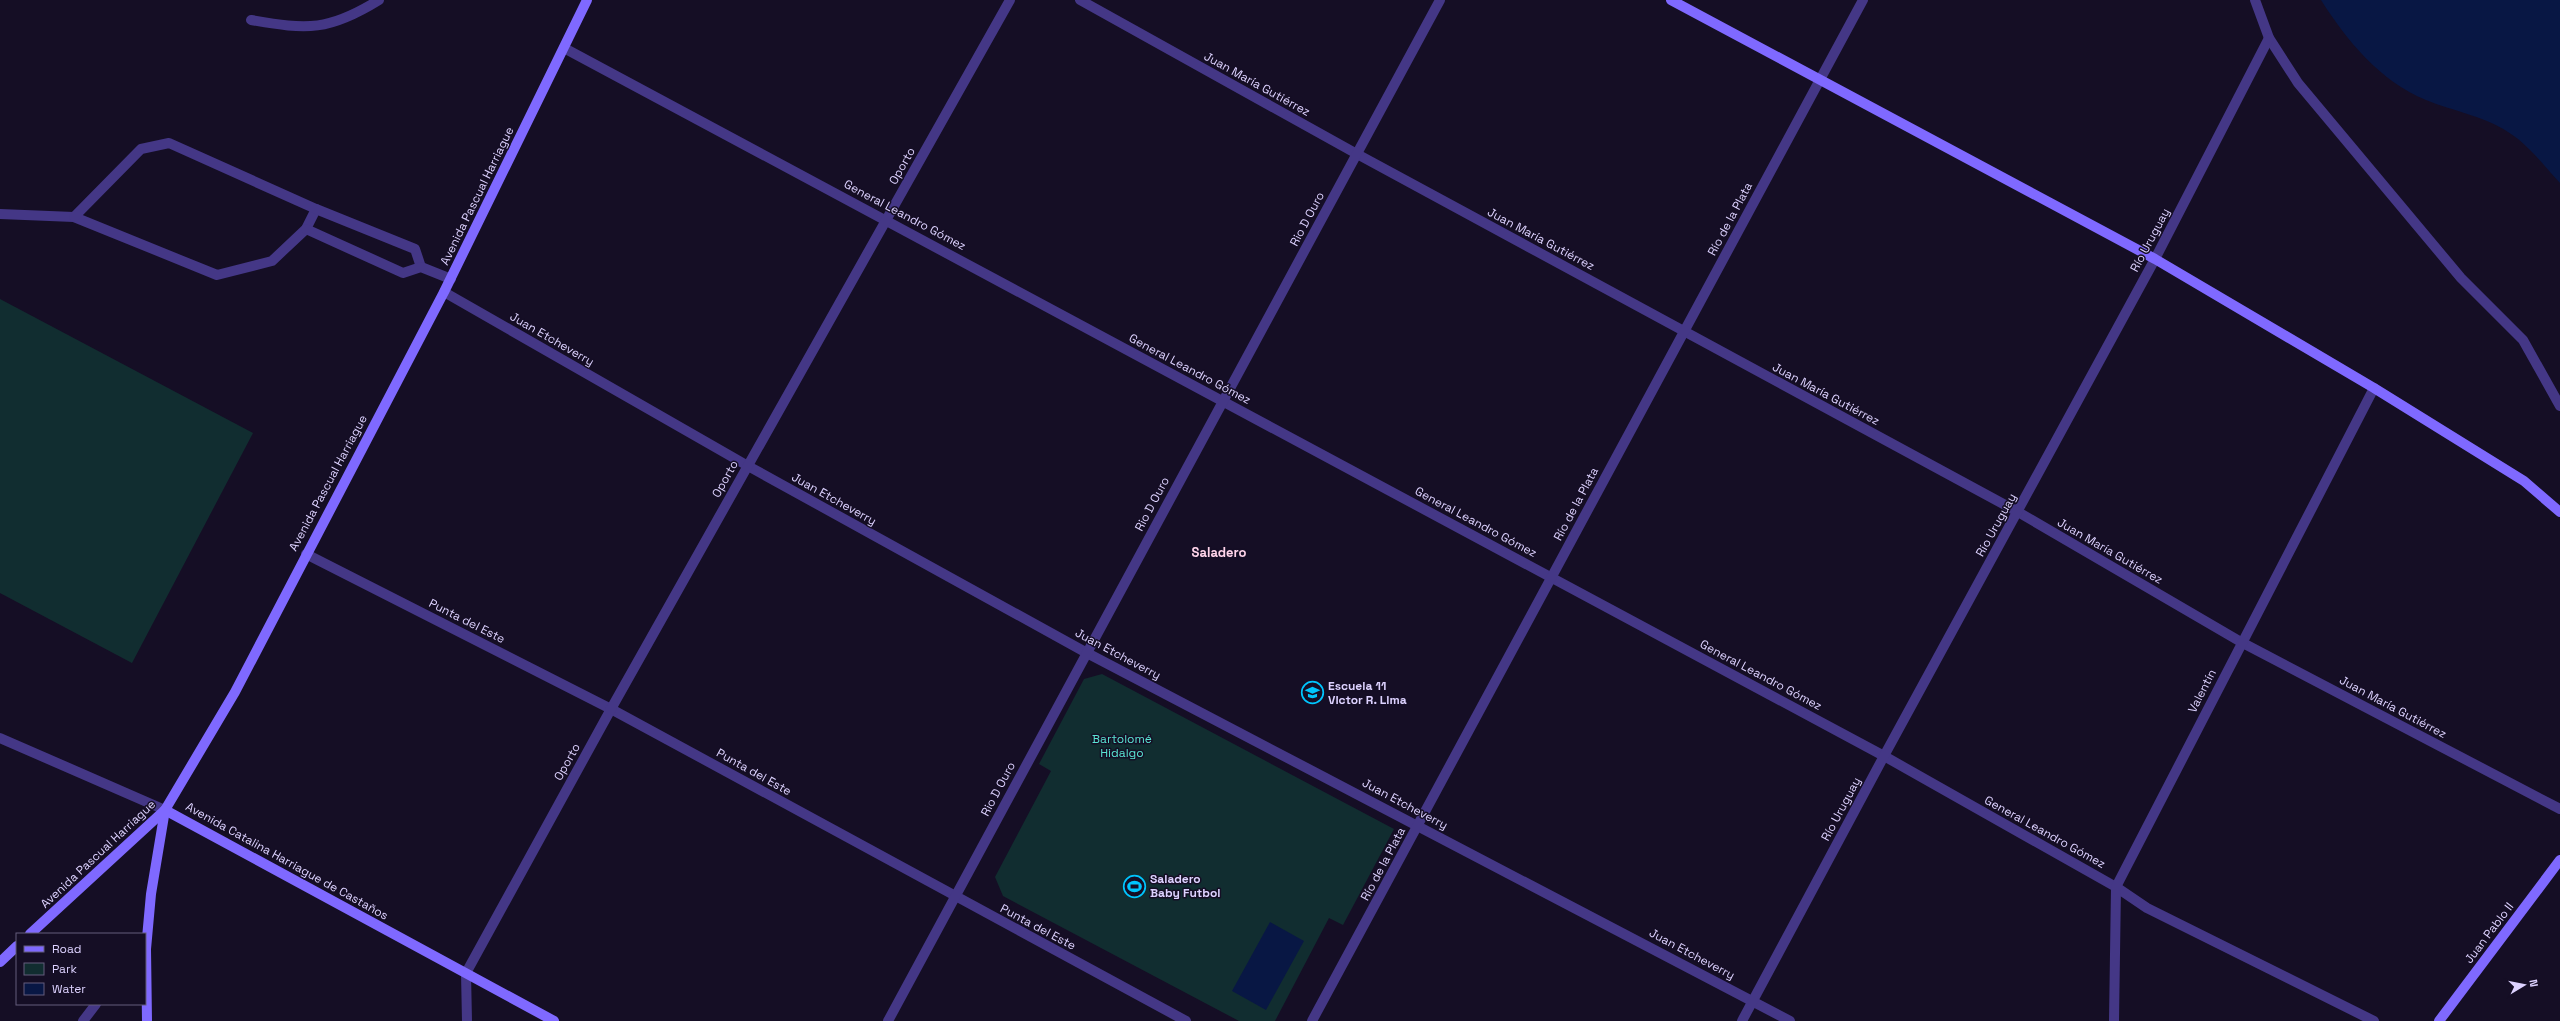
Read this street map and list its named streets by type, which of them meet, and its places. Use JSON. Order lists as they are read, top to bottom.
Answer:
{
  "streets": {
    "street": [
      "Juan María Gutiérrez",
      "Oporto",
      "Avenida Pascual Harriague",
      "General Leandro Gómez",
      "Rio D Ouro",
      "Río de la Plata",
      "Río Uruguay",
      "Juan Etcheverry",
      "Punta del Este",
      "Valentín",
      "Avenida Catalina Harriague de Castaños",
      "Juan Pablo II"
    ]
  },
  "crossings": [
    ["Juan María Gutiérrez", "Rio D Ouro"],
    ["Juan María Gutiérrez", "Río de la Plata"],
    ["Juan María Gutiérrez", "Río Uruguay"],
    ["Juan María Gutiérrez", "Valentín"],
    ["Oporto", "General Leandro Gómez"],
    ["Oporto", "Juan Etcheverry"],
    ["Oporto", "Punta del Este"],
    ["Oporto", "Avenida Catalina Harriague de Castaños"],
    ["Avenida Pascual Harriague", "General Leandro Gómez"],
    ["Avenida Pascual Harriague", "Juan Etcheverry"],
    ["Avenida Pascual Harriague", "Punta del Este"],
    ["Avenida Pascual Harriague", "Avenida Catalina Harriague de Castaños"],
    ["General Leandro Gómez", "Rio D Ouro"],
    ["General Leandro Gómez", "Río de la Plata"],
    ["General Leandro Gómez", "Río Uruguay"],
    ["General Leandro Gómez", "Valentín"],
    ["Rio D Ouro", "Juan Etcheverry"],
    ["Rio D Ouro", "Punta del Este"],
    ["Río de la Plata", "Juan Etcheverry"],
    ["Río Uruguay", "Juan Etcheverry"]
  ],
  "districts": ["Saladero"],
  "parks": ["Bartolomé Hidalgo"],
  "places": {
    "school or university": ["Escuela 11 Victor R. Lima"],
    "sports": ["Saladero Baby Futbol"]
  },
  "legend": ["Road", "Park", "Water"],
  "north": "right"
}
